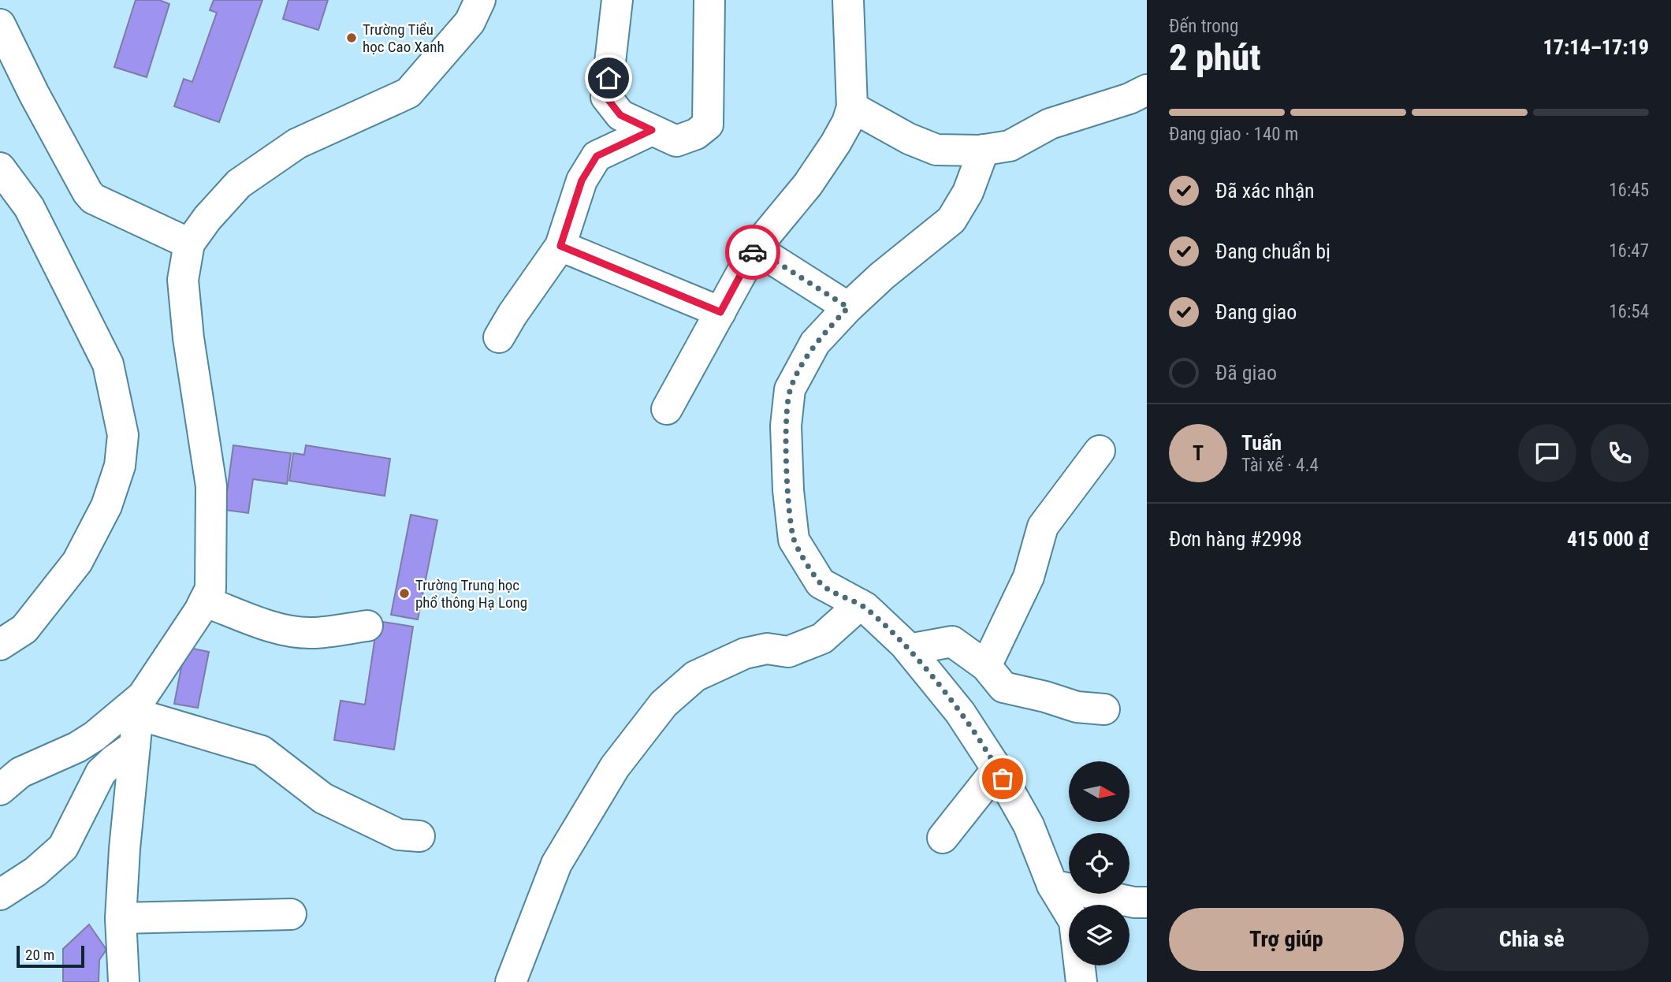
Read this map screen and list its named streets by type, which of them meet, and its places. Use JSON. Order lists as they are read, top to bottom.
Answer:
{
  "places": ["Trường Tiểu học Cao Xanh", "Trường Trung học phổ thông Hạ Long"],
  "scale_bar": "20 m",
  "north": "right",
  "page": {
    "heading": ["2 phút", "Đến trong", "17:14–17:19"],
    "panel": [
      "Tuấn",
      "Tài xế · 4.4",
      "Đơn hàng #2998",
      "415 000 ₫"
    ],
    "bar": "Đang giao · 140 m",
    "list": [
      ["Đã xác nhận", "16:45"],
      ["Đang chuẩn bị", "16:47"],
      ["Đang giao", "16:54"],
      "Đã giao"
    ],
    "round": "T",
    "buttons": ["Trợ giúp", "Chia sẻ"],
    "scale": "20 m"
  }
}
